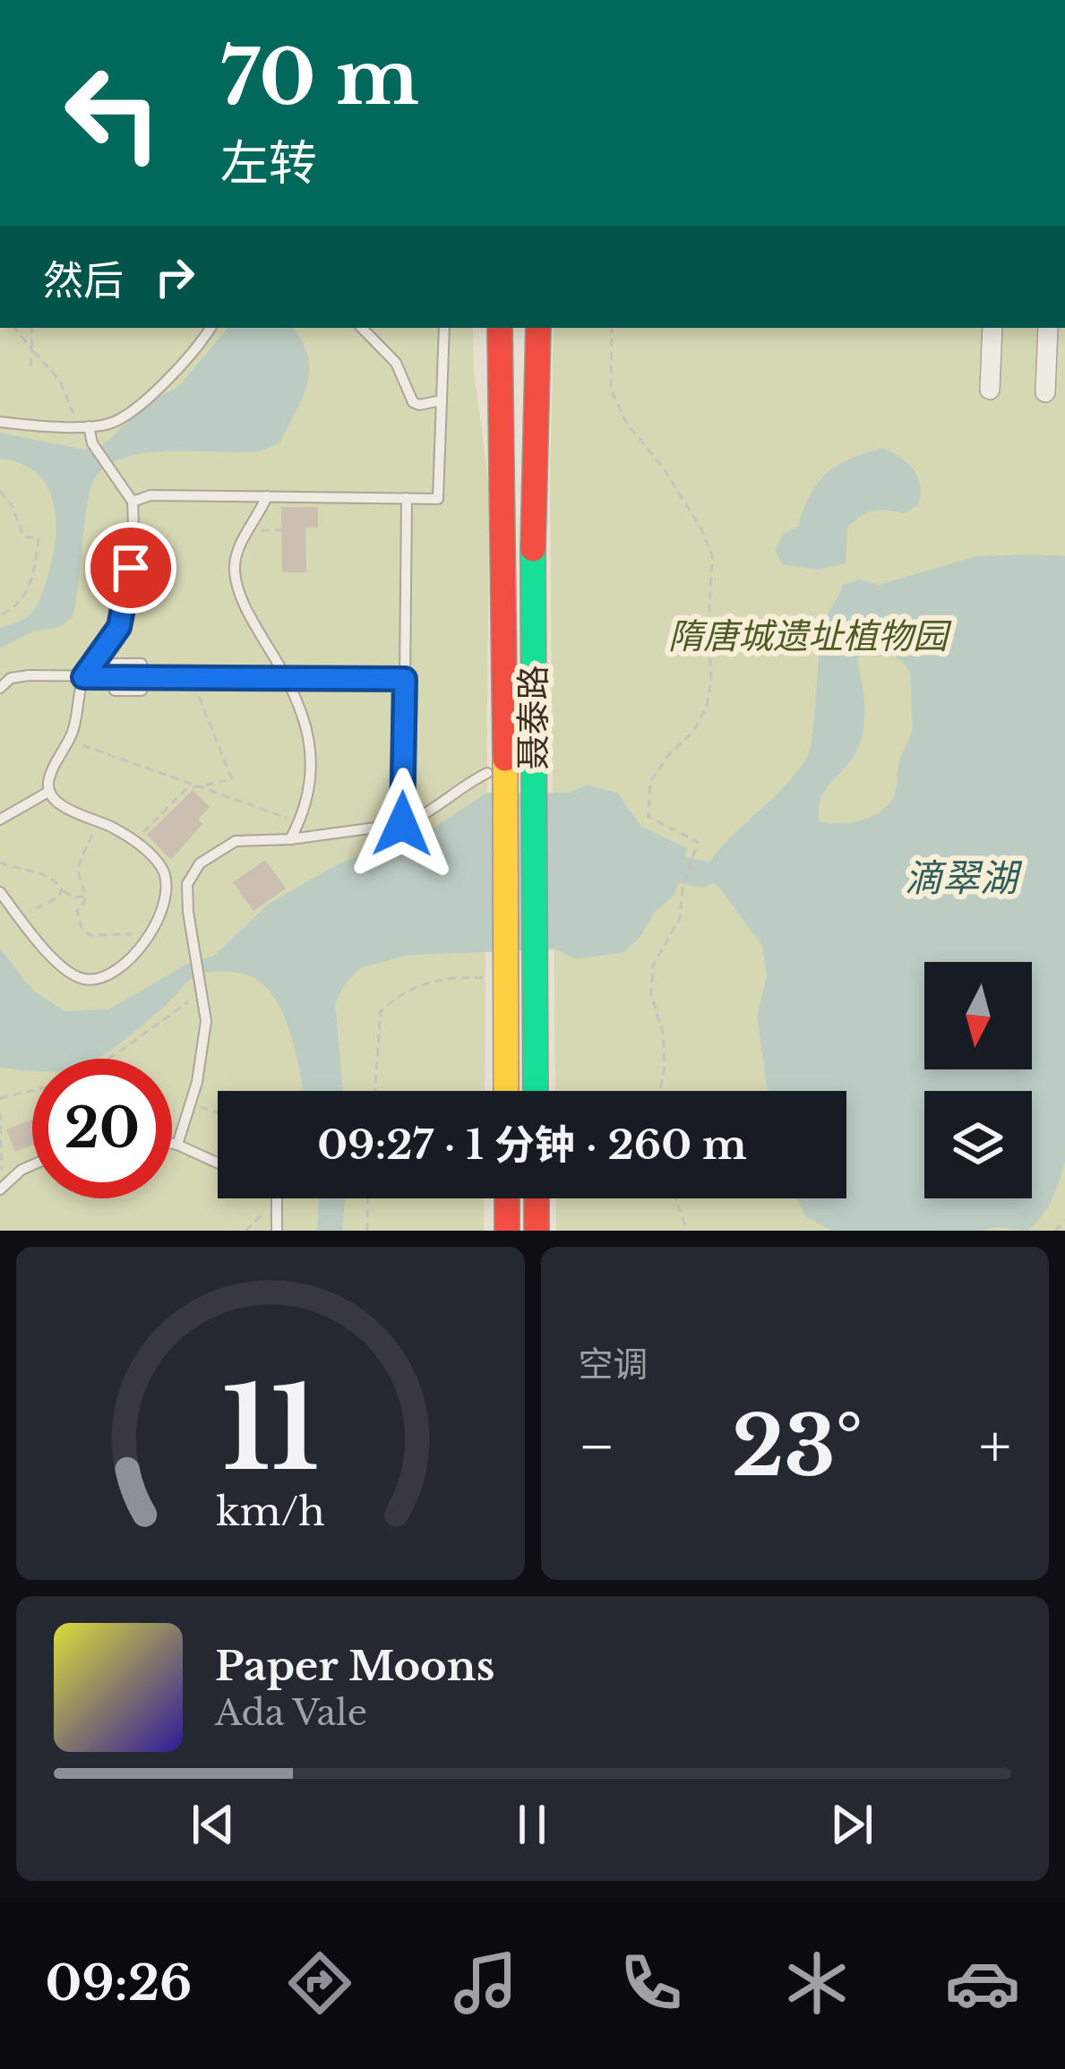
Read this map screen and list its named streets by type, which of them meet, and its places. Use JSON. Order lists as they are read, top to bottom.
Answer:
{
  "streets": {
    "main road": ["聂泰路"]
  },
  "water": ["滴翠湖"],
  "parks": ["隋唐城遗址植物园"],
  "north": "bottom",
  "page": {
    "turn": ["70 m", "左转"],
    "then": "然后",
    "limit": "20",
    "trip": "09:27 · 1 分钟 · 260 m",
    "tile": "空调",
    "heat": ["−", "23°", "+"],
    "song": ["Paper Moons", "Ada Vale"],
    "tabs": "09:26",
    "gauge": ["11", "km/h"]
  }
}
